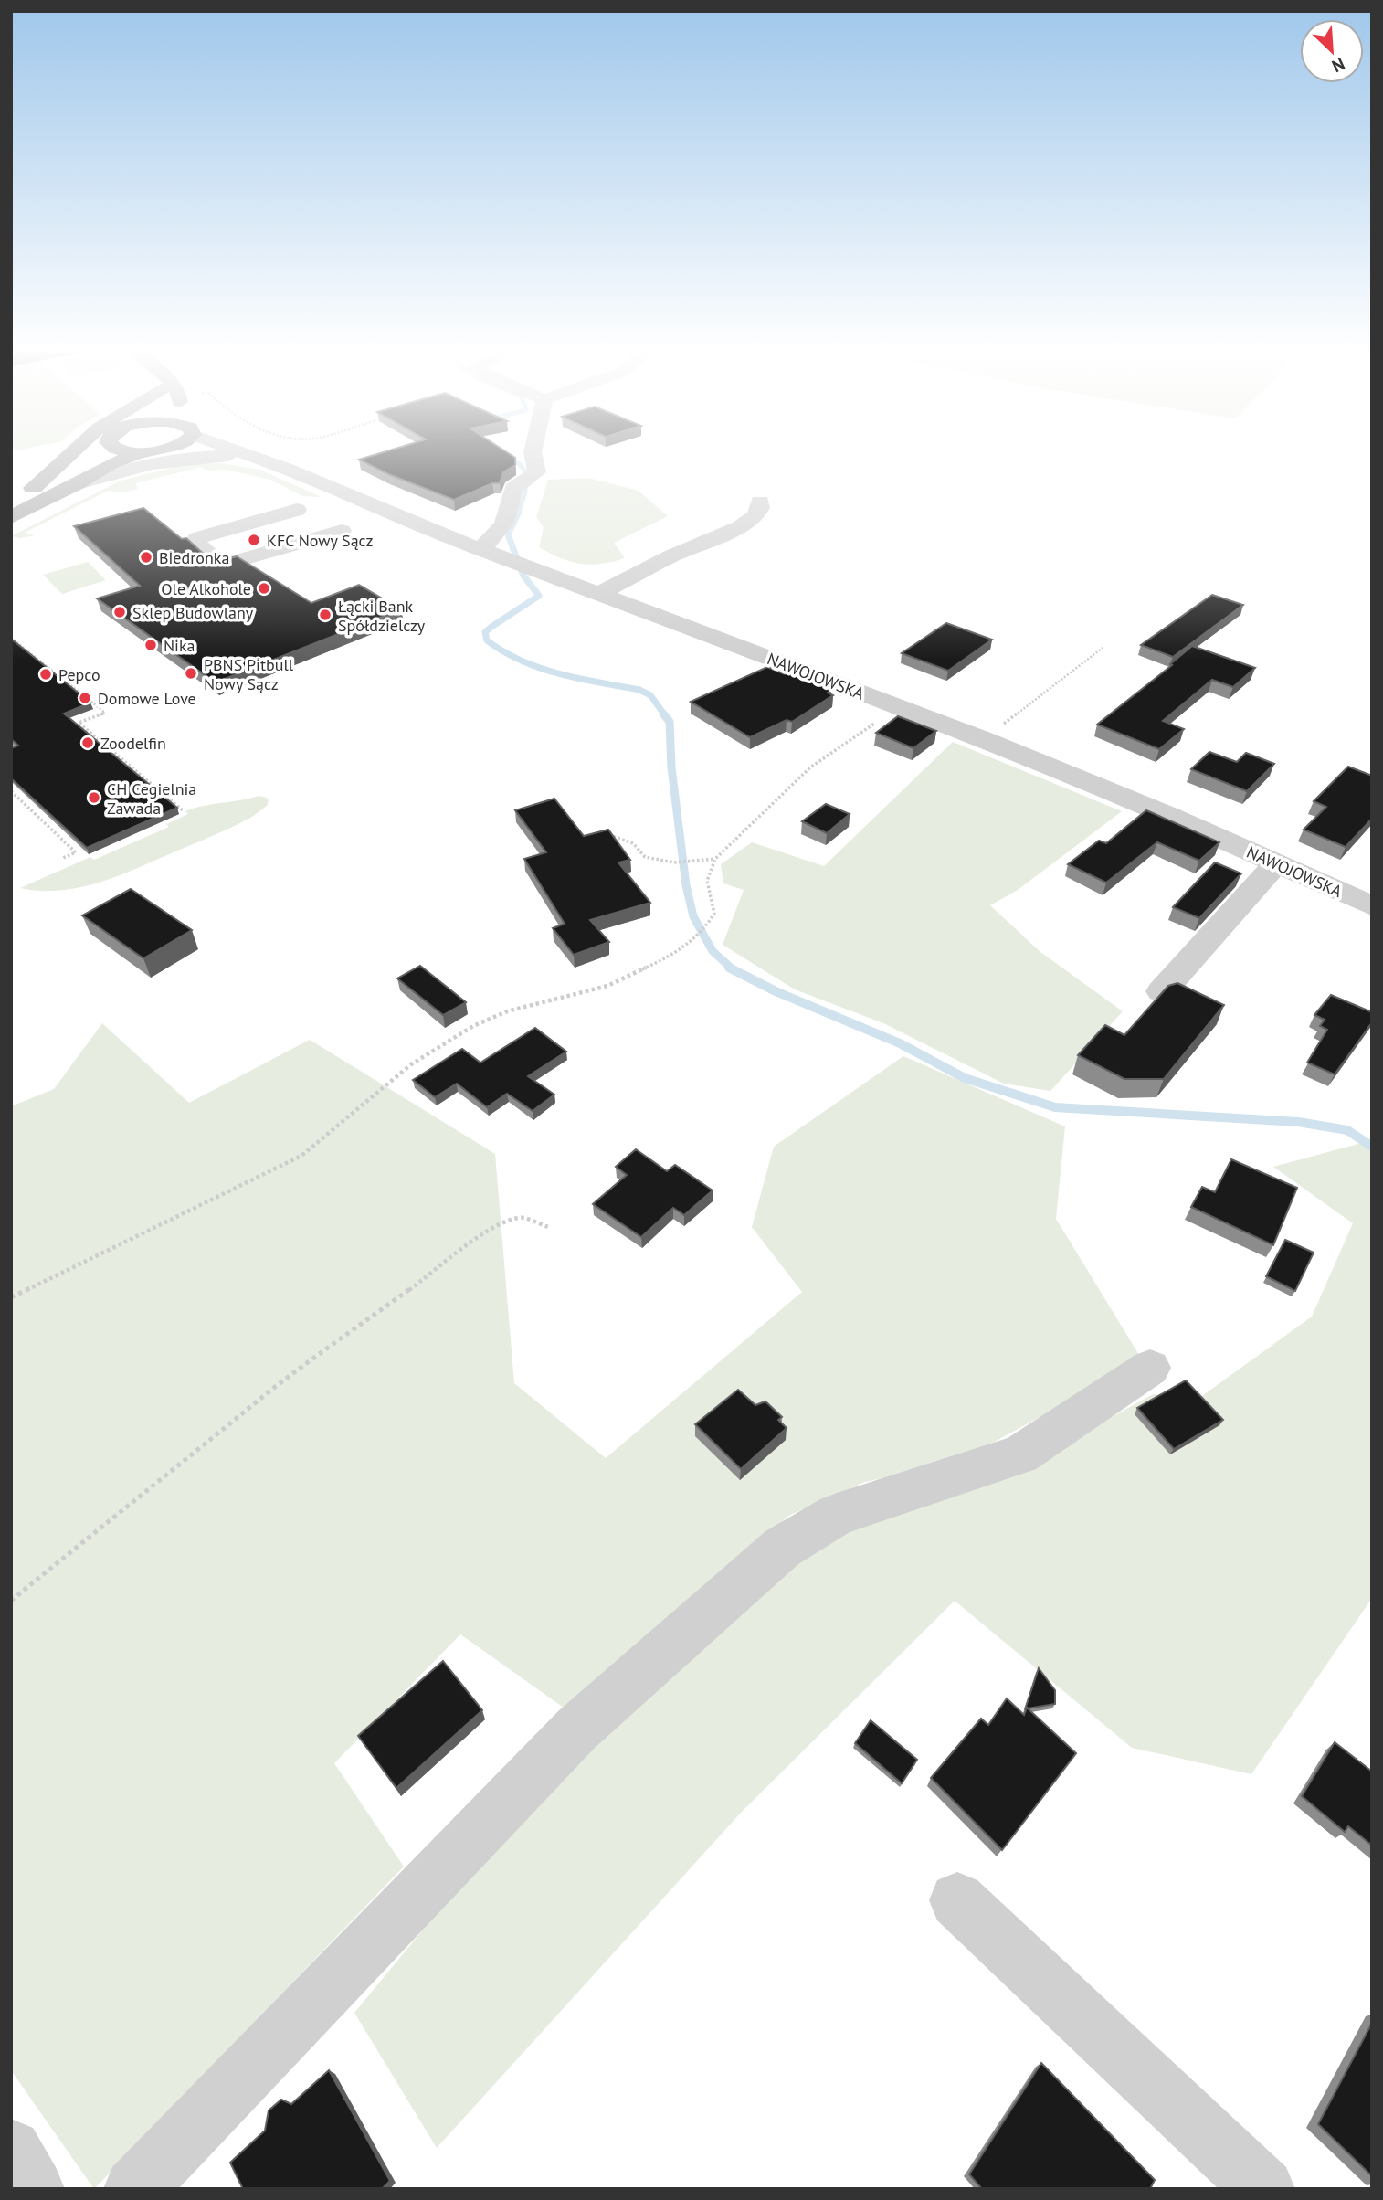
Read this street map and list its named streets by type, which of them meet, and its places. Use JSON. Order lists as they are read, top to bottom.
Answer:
{
  "streets": {
    "street": ["NAWOJOWSKA"]
  },
  "places": [
    "KFC Nowy Sącz",
    "Biedronka",
    "Ole Alkohole",
    "Sklep Budowlany",
    "Łącki Bank Spółdzielczy",
    "Nika",
    "PBNS Pitbull Nowy Sącz",
    "Pepco",
    "Domowe Love",
    "Zoodelfin",
    "CH Cegielnia Zawada"
  ],
  "north": "bottom right"
}
